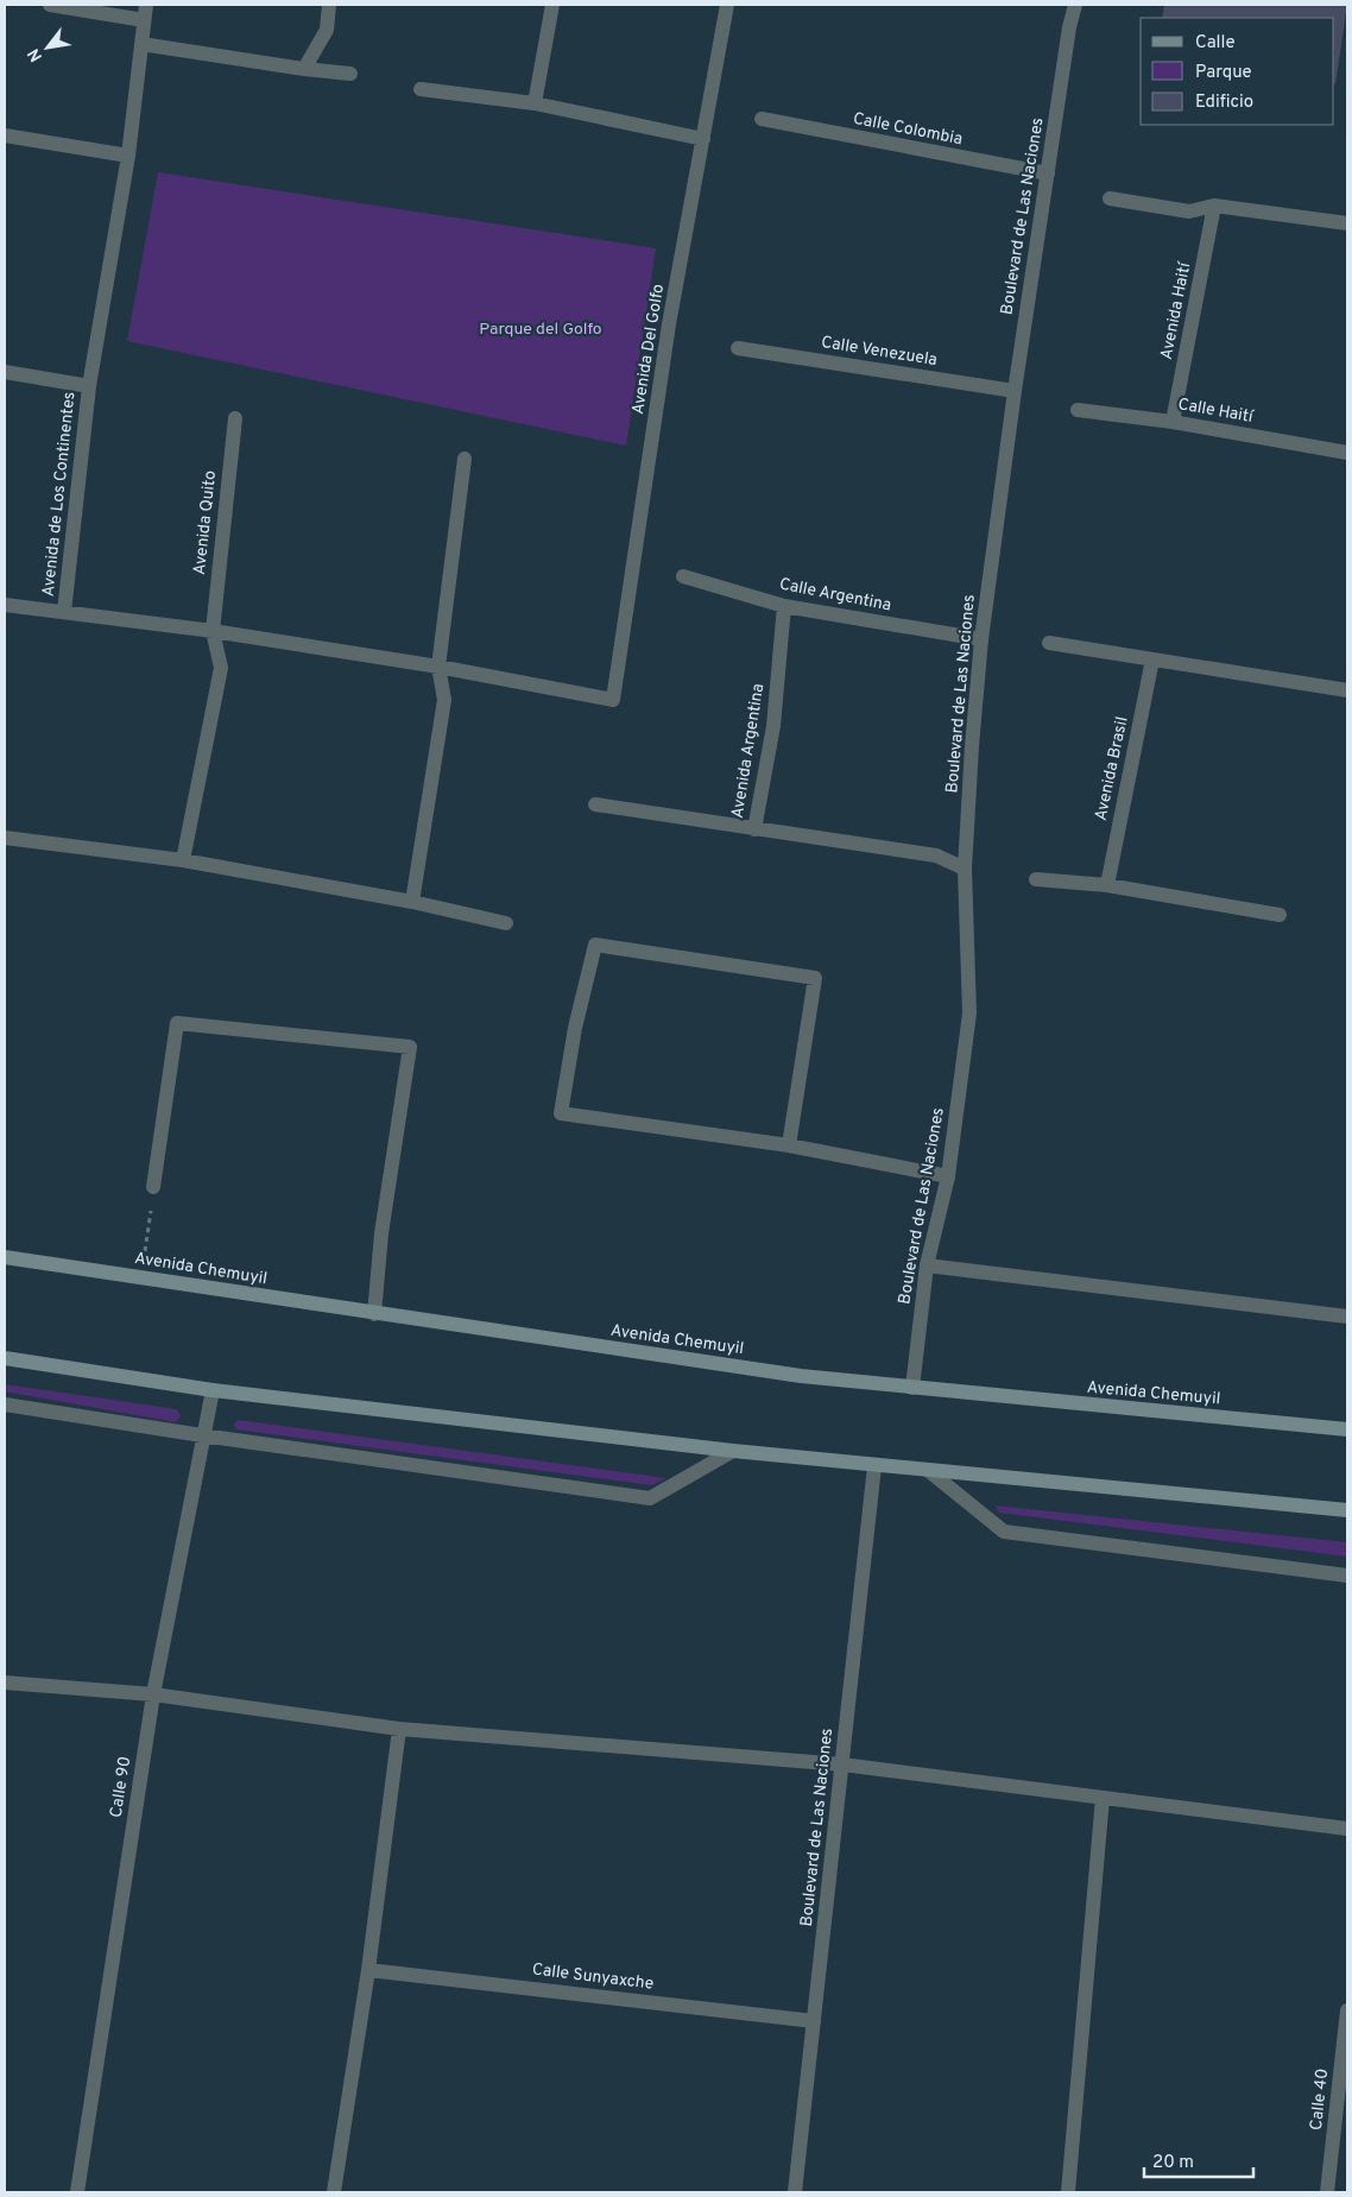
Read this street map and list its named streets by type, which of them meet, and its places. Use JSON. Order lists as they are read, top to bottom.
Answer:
{
  "streets": {
    "main road": ["Avenida Chemuyil"],
    "street": [
      "Calle Colombia",
      "Boulevard de Las Naciones",
      "Avenida Haití",
      "Avenida Del Golfo",
      "Calle Venezuela",
      "Calle Haití",
      "Avenida de Los Continentes",
      "Avenida Quito",
      "Calle Argentina",
      "Avenida Argentina",
      "Avenida Brasil",
      "Calle 90",
      "Calle Sunyaxche",
      "Calle 40"
    ]
  },
  "crossings": [
    ["Calle Colombia", "Boulevard de Las Naciones"],
    ["Boulevard de Las Naciones", "Calle Venezuela"],
    ["Boulevard de Las Naciones", "Calle Argentina"],
    ["Boulevard de Las Naciones", "Avenida Argentina"],
    ["Boulevard de Las Naciones", "Avenida Chemuyil"],
    ["Boulevard de Las Naciones", "Calle Sunyaxche"],
    ["Avenida Haití", "Calle Haití"],
    ["Avenida Del Golfo", "Avenida de Los Continentes"],
    ["Avenida de Los Continentes", "Avenida Quito"],
    ["Calle Argentina", "Avenida Argentina"]
  ],
  "parks": ["Parque del Golfo"],
  "legend": ["Calle", "Parque", "Edificio"],
  "scale_bar": "20 m",
  "north": "bottom left"
}
